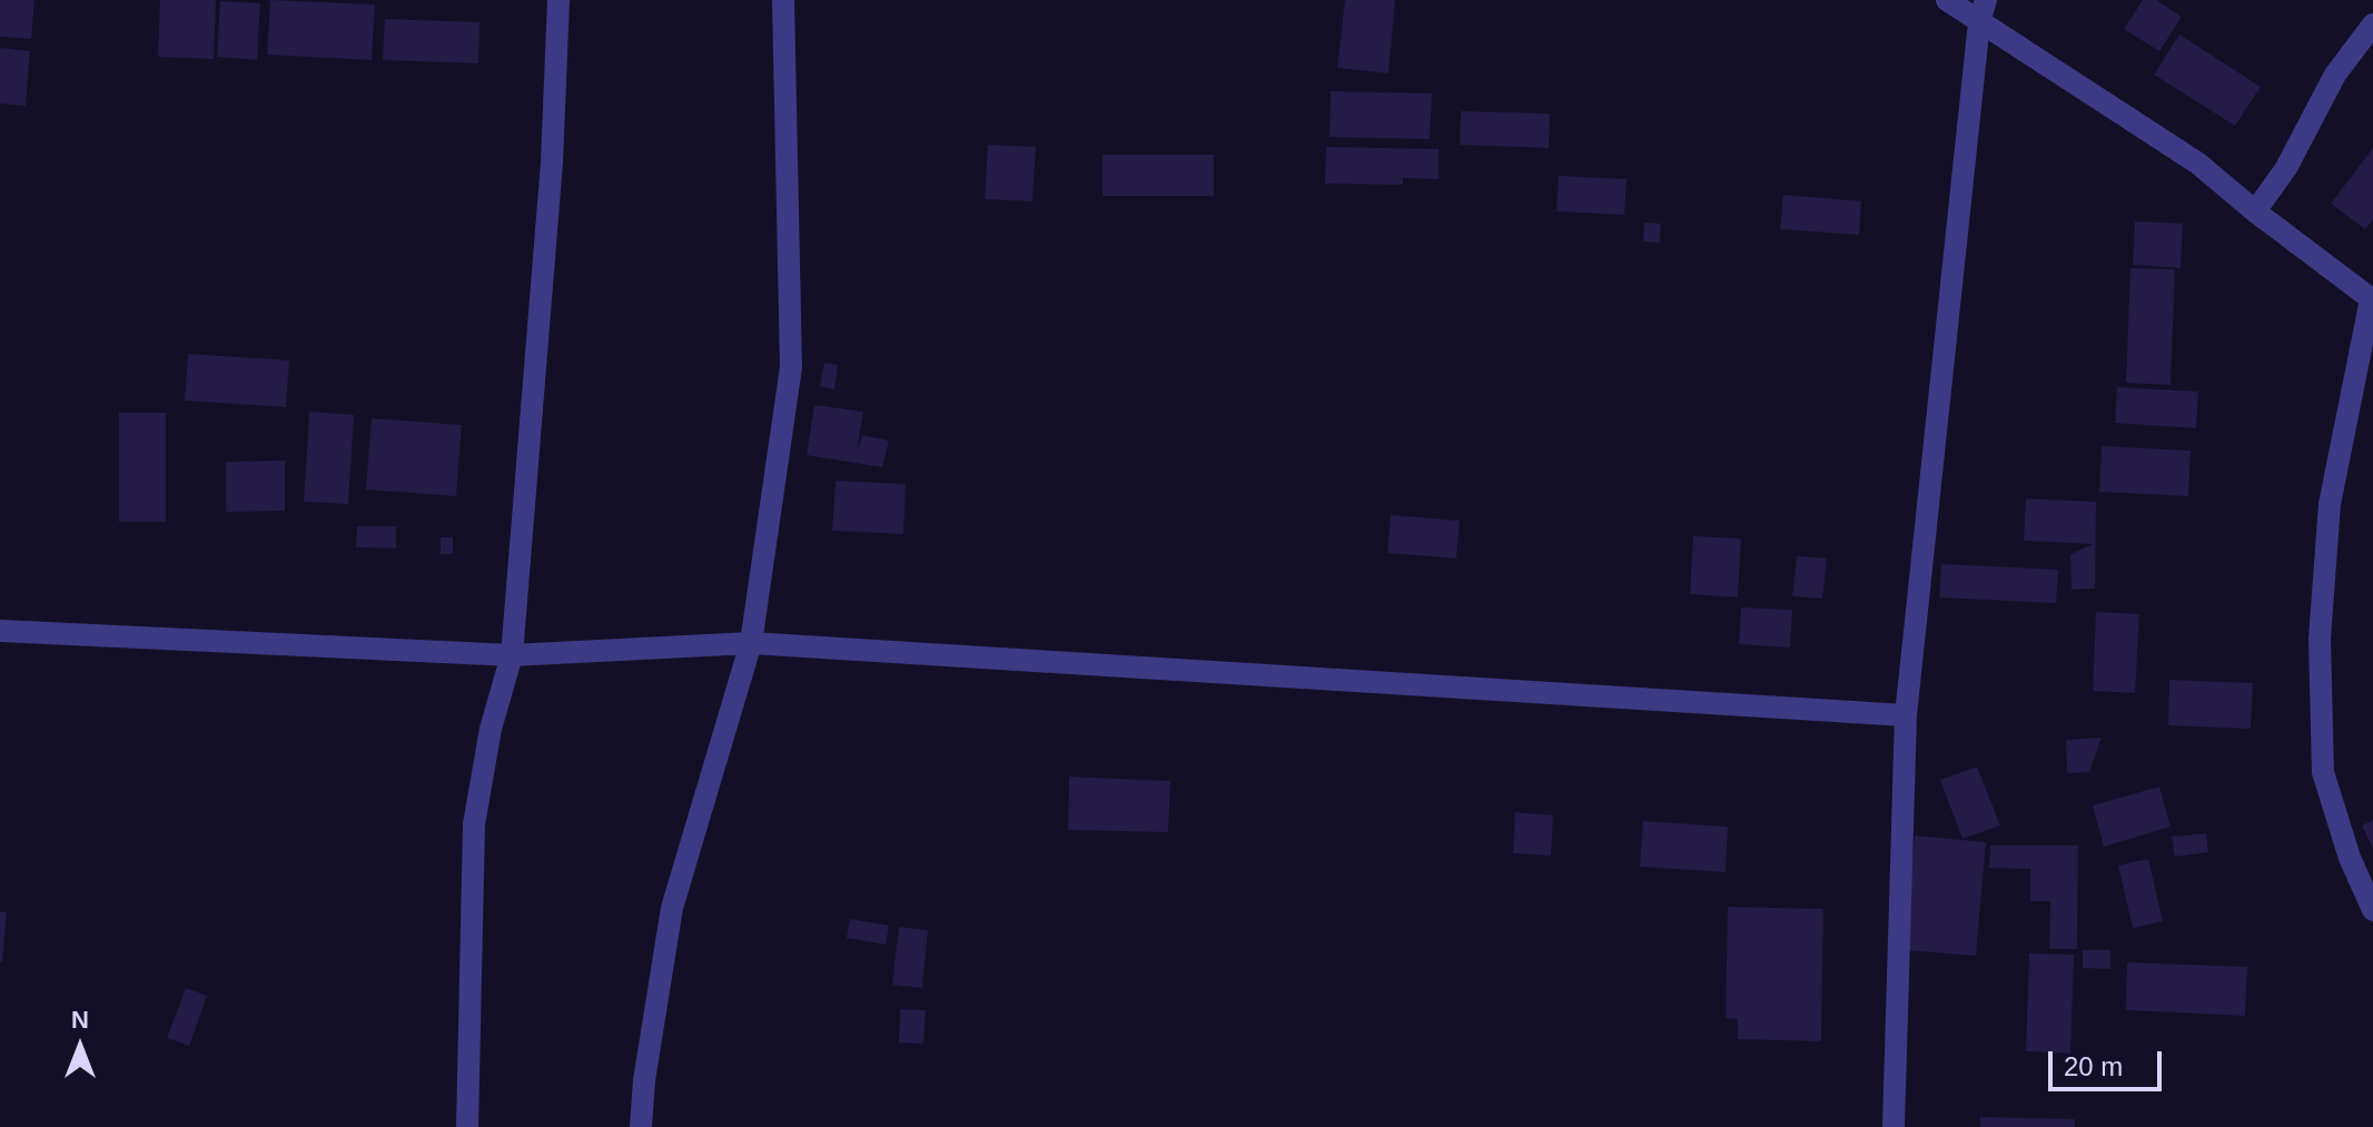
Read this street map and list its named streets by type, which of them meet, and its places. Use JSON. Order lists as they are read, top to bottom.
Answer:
{
  "scale_bar": "20 m",
  "north": "top"
}
